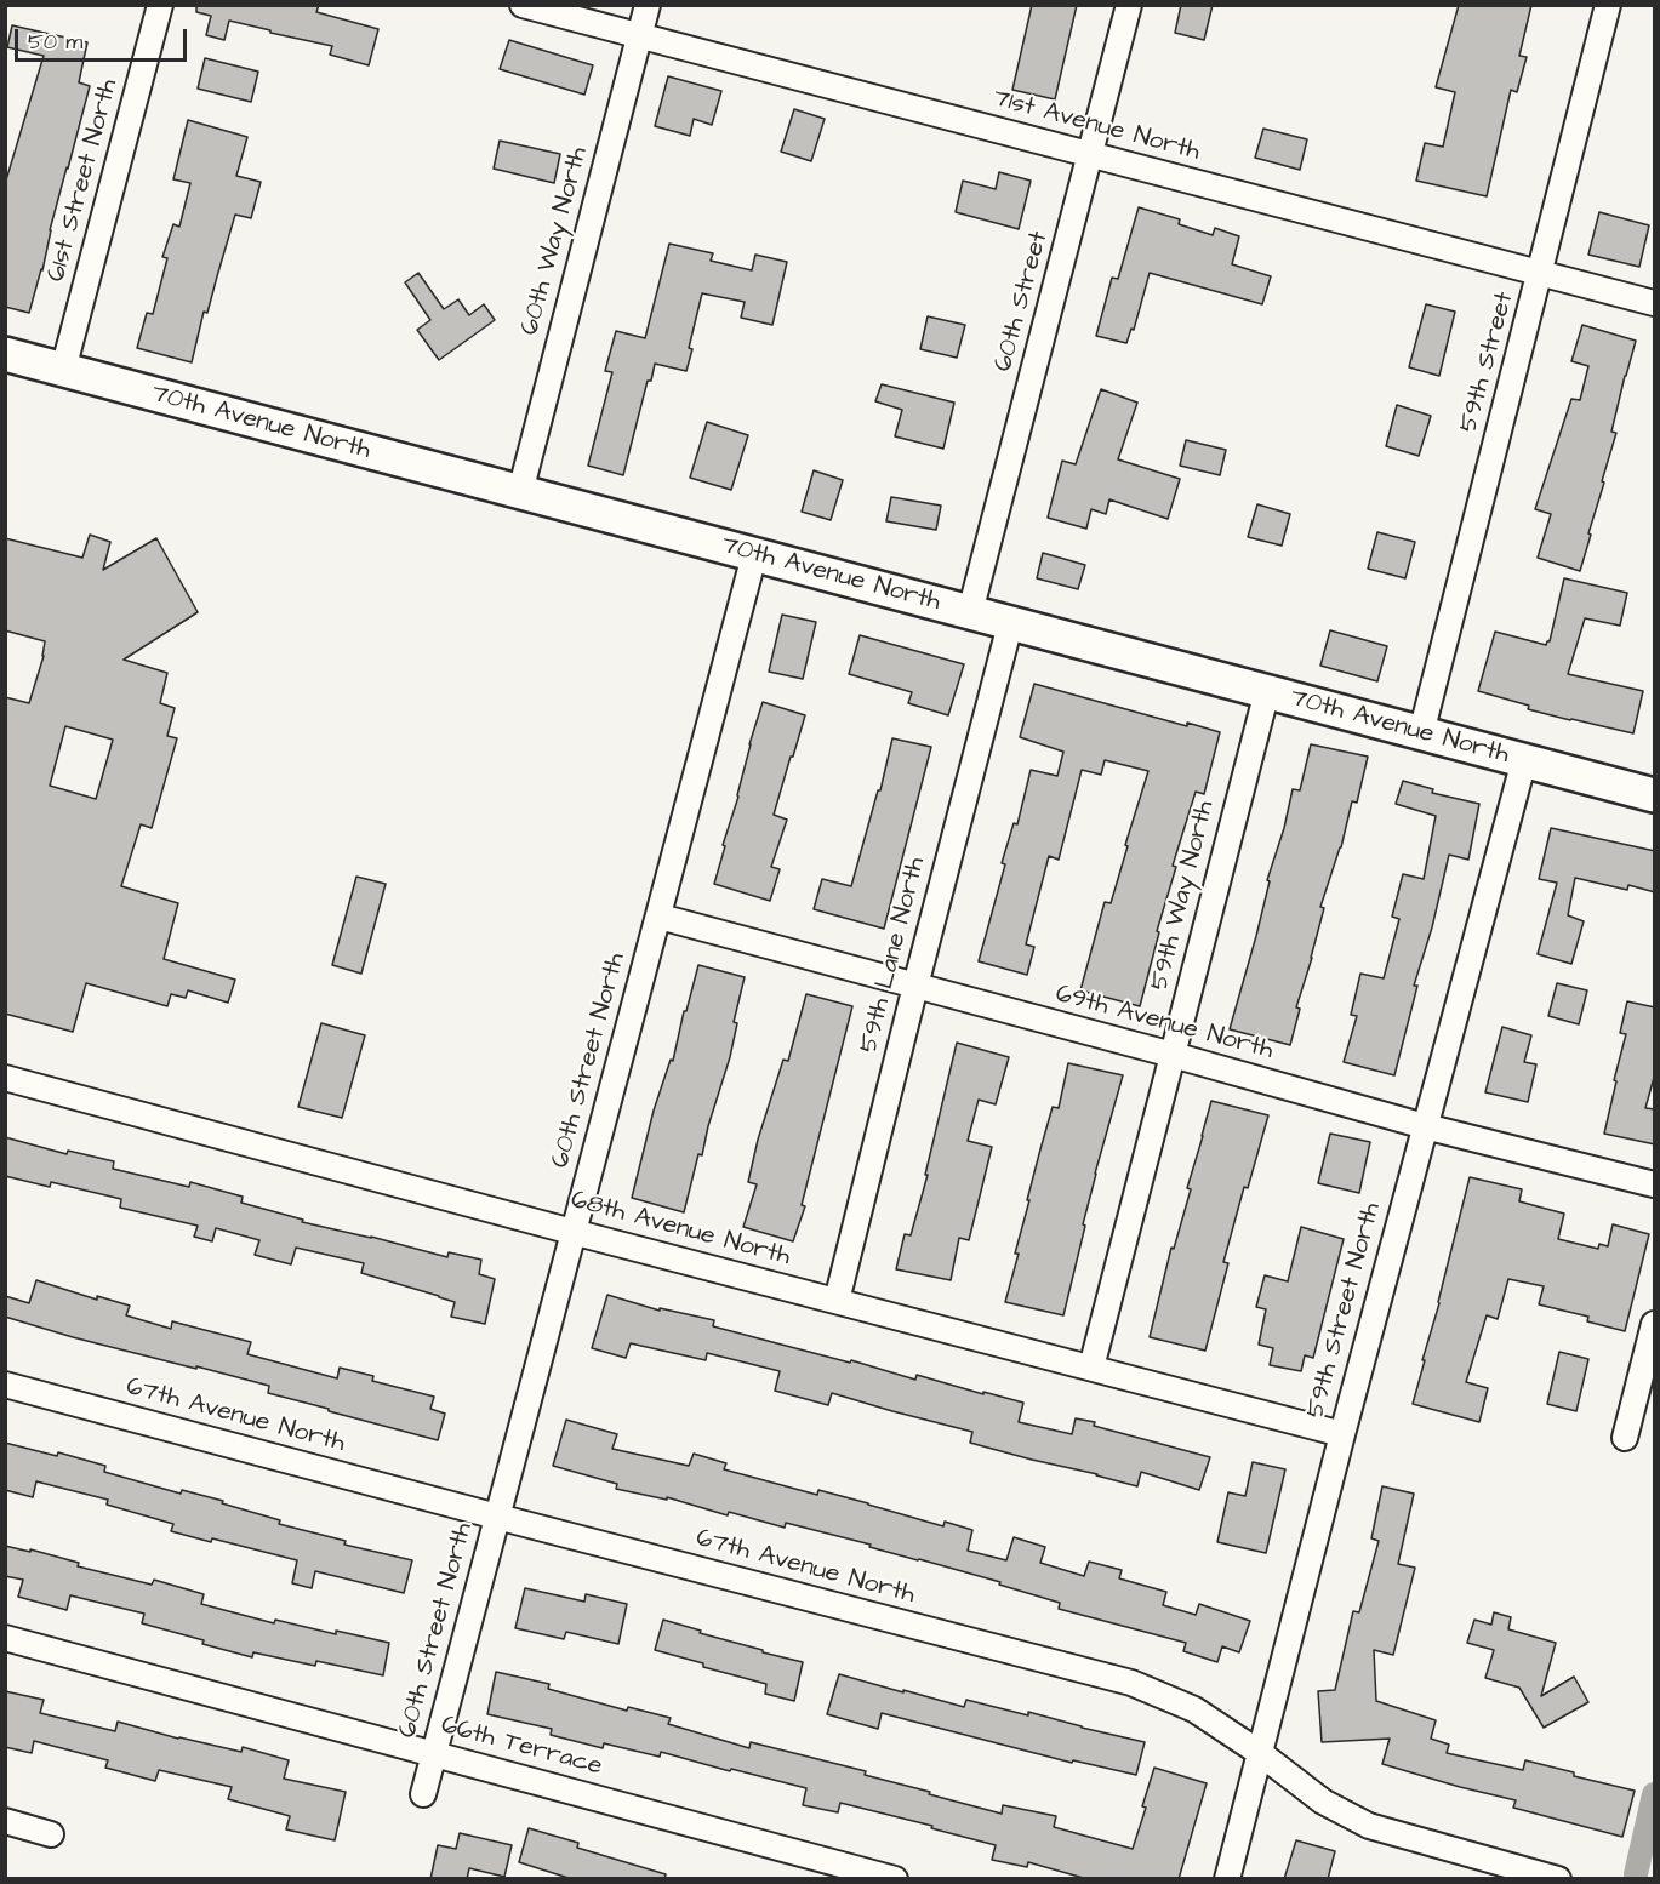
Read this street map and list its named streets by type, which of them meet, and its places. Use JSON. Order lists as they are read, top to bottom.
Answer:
{
  "streets": {
    "street": [
      "71st Avenue North",
      "61st Street North",
      "60th Way North",
      "60th Street",
      "59th Street",
      "70th Avenue North",
      "59th Way North",
      "59th Lane North",
      "69th Avenue North",
      "60th Street North",
      "68th Avenue North",
      "59th Street North",
      "67th Avenue North",
      "66th Terrace"
    ]
  },
  "crossings": [
    ["71st Avenue North", "60th Way North"],
    ["71st Avenue North", "60th Street"],
    ["71st Avenue North", "59th Street"],
    ["61st Street North", "70th Avenue North"],
    ["60th Way North", "70th Avenue North"],
    ["60th Street", "70th Avenue North"],
    ["59th Street", "70th Avenue North"],
    ["70th Avenue North", "59th Way North"],
    ["70th Avenue North", "59th Lane North"],
    ["70th Avenue North", "60th Street North"],
    ["70th Avenue North", "59th Street North"],
    ["59th Way North", "69th Avenue North"],
    ["59th Way North", "68th Avenue North"],
    ["59th Lane North", "69th Avenue North"],
    ["59th Lane North", "68th Avenue North"],
    ["69th Avenue North", "60th Street North"],
    ["69th Avenue North", "59th Street North"],
    ["60th Street North", "68th Avenue North"],
    ["60th Street North", "67th Avenue North"],
    ["60th Street North", "66th Terrace"],
    ["68th Avenue North", "59th Street North"],
    ["59th Street North", "67th Avenue North"]
  ],
  "scale_bar": "50 m"
}
